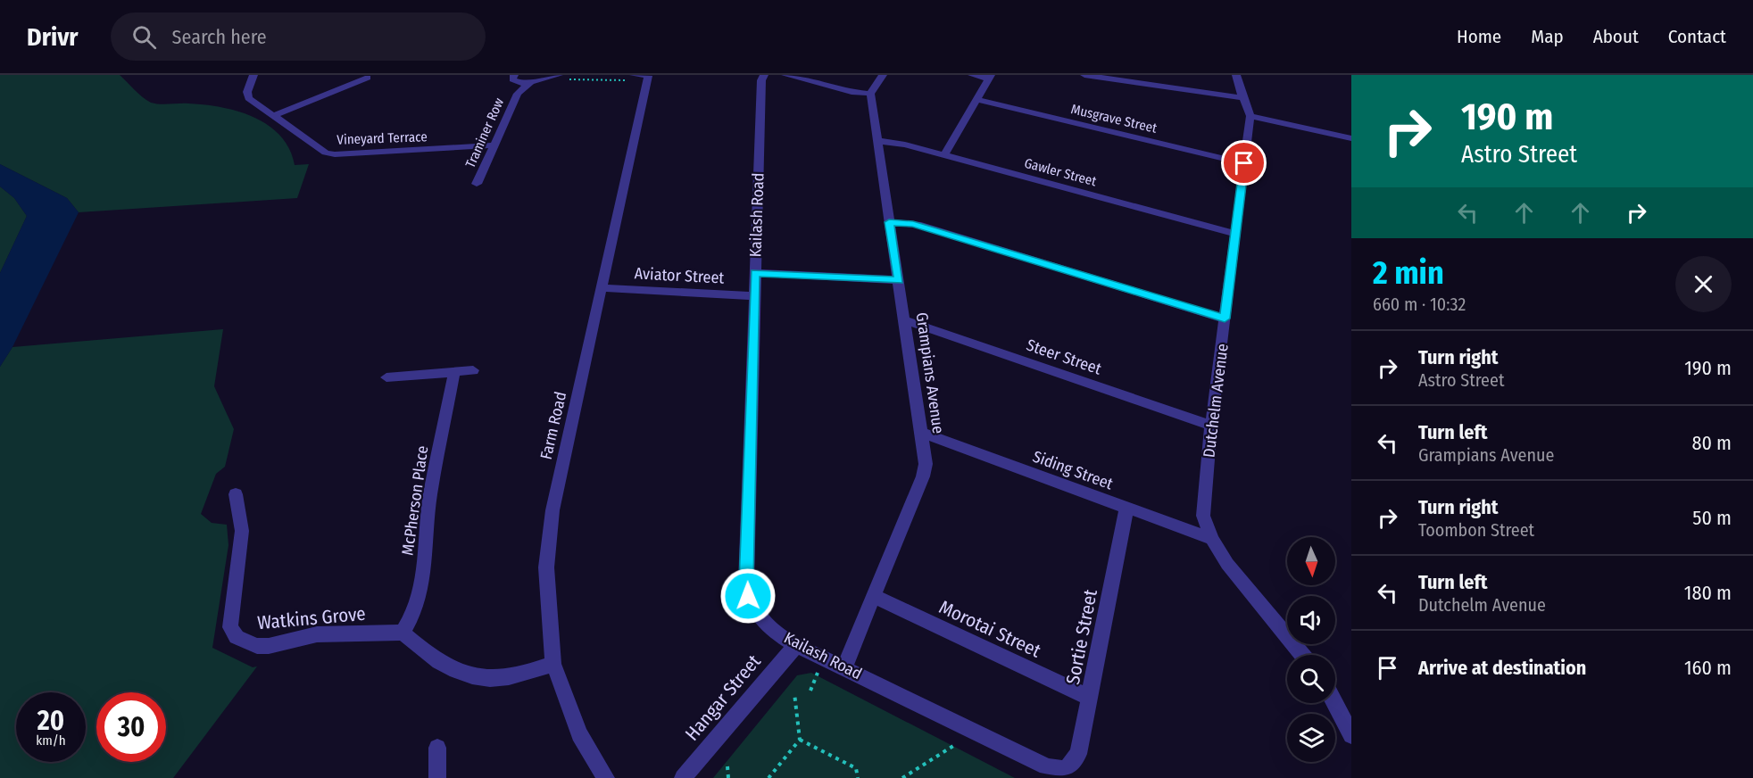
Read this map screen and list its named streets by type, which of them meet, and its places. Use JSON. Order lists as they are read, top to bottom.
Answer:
{
  "streets": {
    "street": [
      "Musgrave Street",
      "Traminer Row",
      "Vineyard Terrace",
      "Gawler Street",
      "Kailash Road",
      "Aviator Street",
      "Steer Street",
      "Grampians Avenue",
      "Dutchelm Avenue",
      "Farm Road",
      "Siding Street",
      "McPherson Place",
      "Watkins Grove",
      "Morotai Street",
      "Sortie Street",
      "Hangar Street"
    ]
  },
  "crossings": [
    ["Musgrave Street", "Dutchelm Avenue"],
    ["Traminer Row", "Vineyard Terrace"],
    ["Gawler Street", "Grampians Avenue"],
    ["Gawler Street", "Dutchelm Avenue"],
    ["Kailash Road", "Aviator Street"],
    ["Kailash Road", "Grampians Avenue"],
    ["Kailash Road", "Sortie Street"],
    ["Kailash Road", "Hangar Street"],
    ["Aviator Street", "Farm Road"],
    ["Steer Street", "Grampians Avenue"],
    ["Steer Street", "Dutchelm Avenue"],
    ["Grampians Avenue", "Siding Street"],
    ["Grampians Avenue", "Morotai Street"],
    ["Dutchelm Avenue", "Siding Street"],
    ["Siding Street", "Sortie Street"],
    ["McPherson Place", "Watkins Grove"],
    ["Morotai Street", "Sortie Street"]
  ],
  "north": "bottom",
  "page": {
    "header": "Drivr",
    "search": "Search here",
    "nav": [
      "Home",
      "Map",
      "About",
      "Contact"
    ],
    "turn": ["190 m", "Astro Street"],
    "heading": ["2 min", "660 m · 10:32"],
    "list": [
      {
        "name": "Turn right",
        "note": "Astro Street",
        "value": "190 m"
      },
      {
        "name": "Turn left",
        "note": "Grampians Avenue",
        "value": "80 m"
      },
      {
        "name": "Turn right",
        "note": "Toombon Street",
        "value": "50 m"
      },
      {
        "name": "Turn left",
        "note": "Dutchelm Avenue",
        "value": "180 m"
      },
      {
        "name": "Arrive at destination",
        "value": "160 m"
      }
    ],
    "speed": "20 km/h",
    "limit": "30"
  }
}
